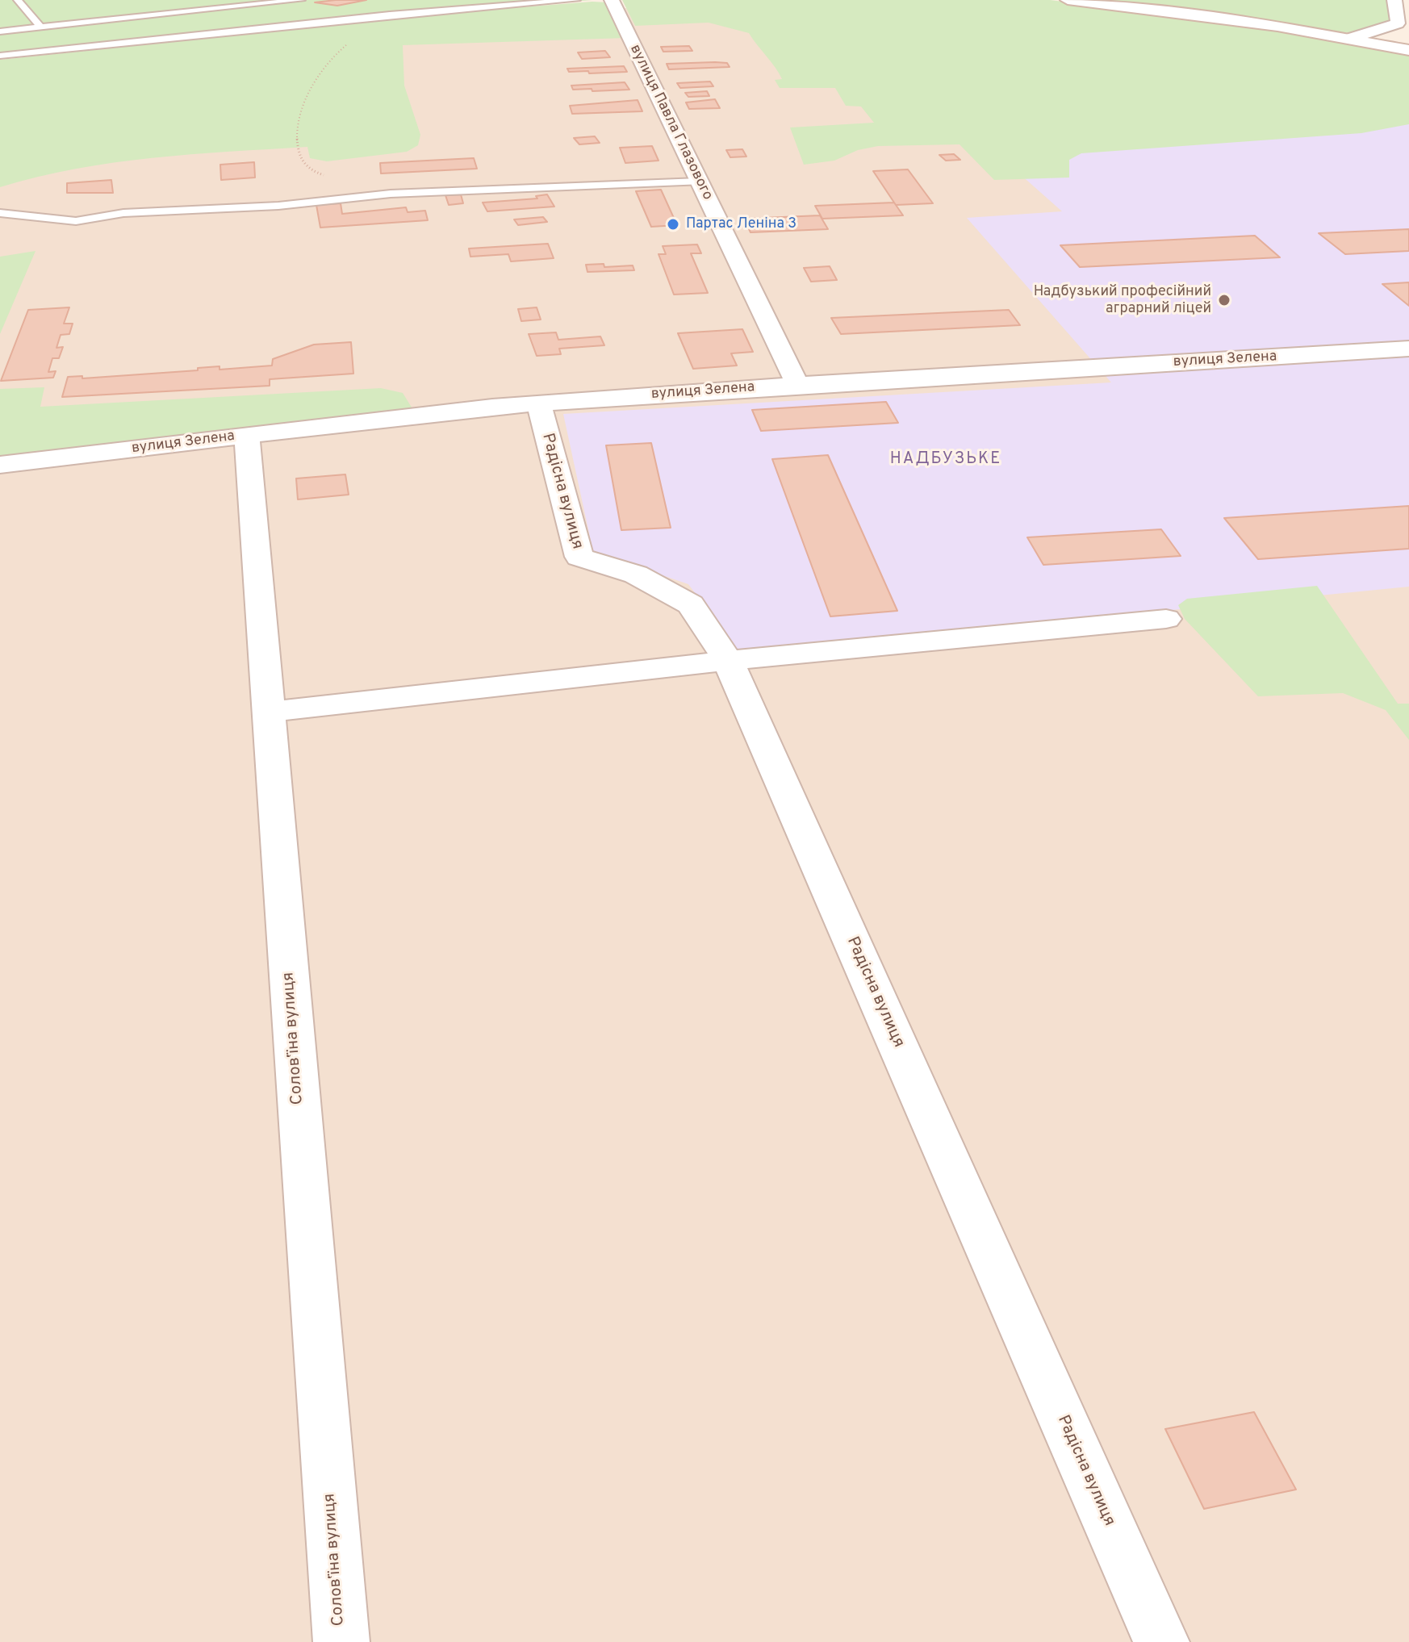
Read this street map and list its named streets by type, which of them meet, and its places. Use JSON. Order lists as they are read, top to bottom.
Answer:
{
  "streets": {
    "street": [
      "вулиця Павла Глазового",
      "вулиця Зелена",
      "Радісна вулиця",
      "Соловʼїна вулиця"
    ]
  },
  "crossings": [
    ["вулиця Павла Глазового", "вулиця Зелена"],
    ["вулиця Зелена", "Радісна вулиця"],
    ["вулиця Зелена", "Соловʼїна вулиця"]
  ],
  "districts": ["НАДБУЗЬКЕ"],
  "places": ["Партас Леніна 3", "Надбузький професійний аграрний ліцей"]
}
